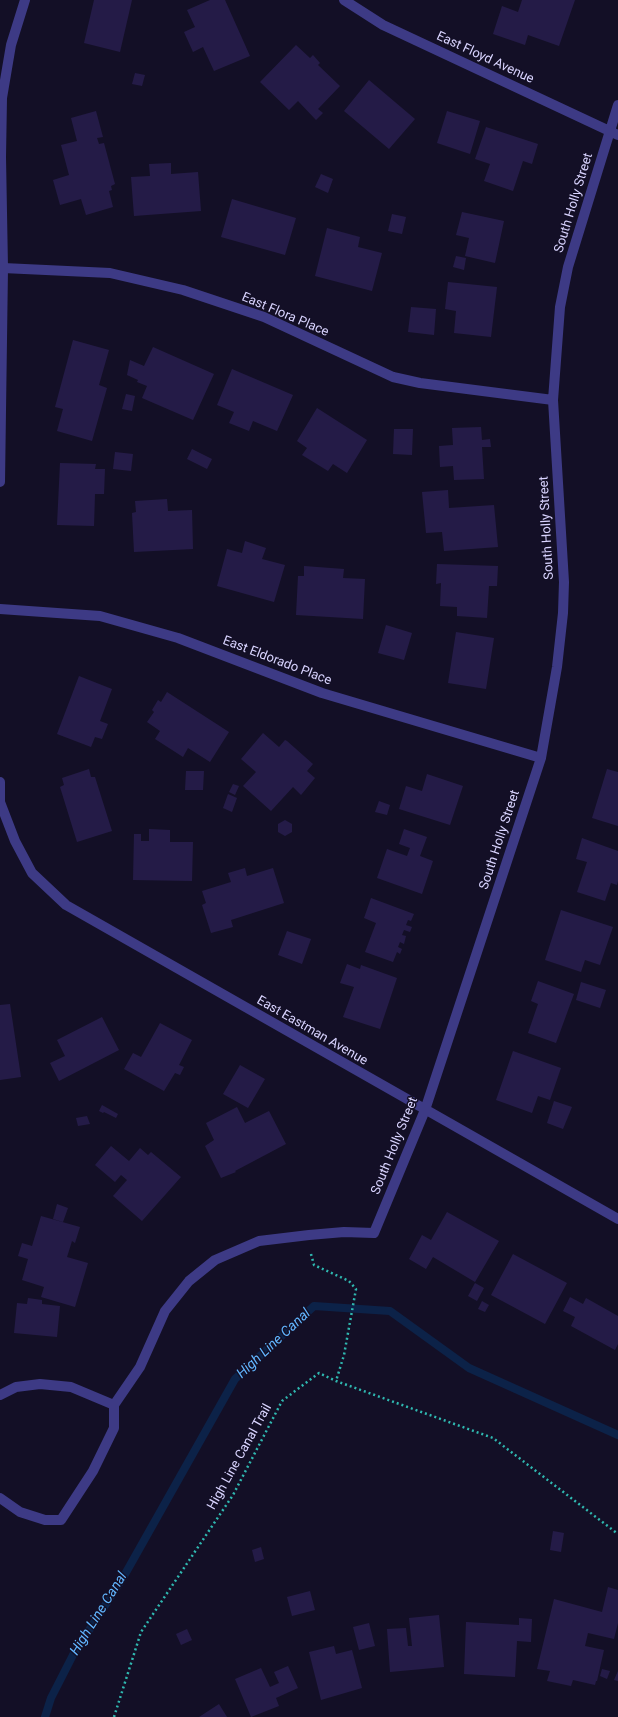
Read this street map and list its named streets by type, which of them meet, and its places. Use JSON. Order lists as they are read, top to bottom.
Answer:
{
  "streets": {
    "street": [
      "East Floyd Avenue",
      "South Holly Street",
      "East Flora Place",
      "East Eldorado Place",
      "East Eastman Avenue"
    ],
    "path": ["High Line Canal Trail"]
  },
  "crossings": [
    ["East Floyd Avenue", "South Holly Street"],
    ["South Holly Street", "East Flora Place"],
    ["South Holly Street", "East Eldorado Place"],
    ["South Holly Street", "East Eastman Avenue"]
  ],
  "water": ["High Line Canal"]
}
